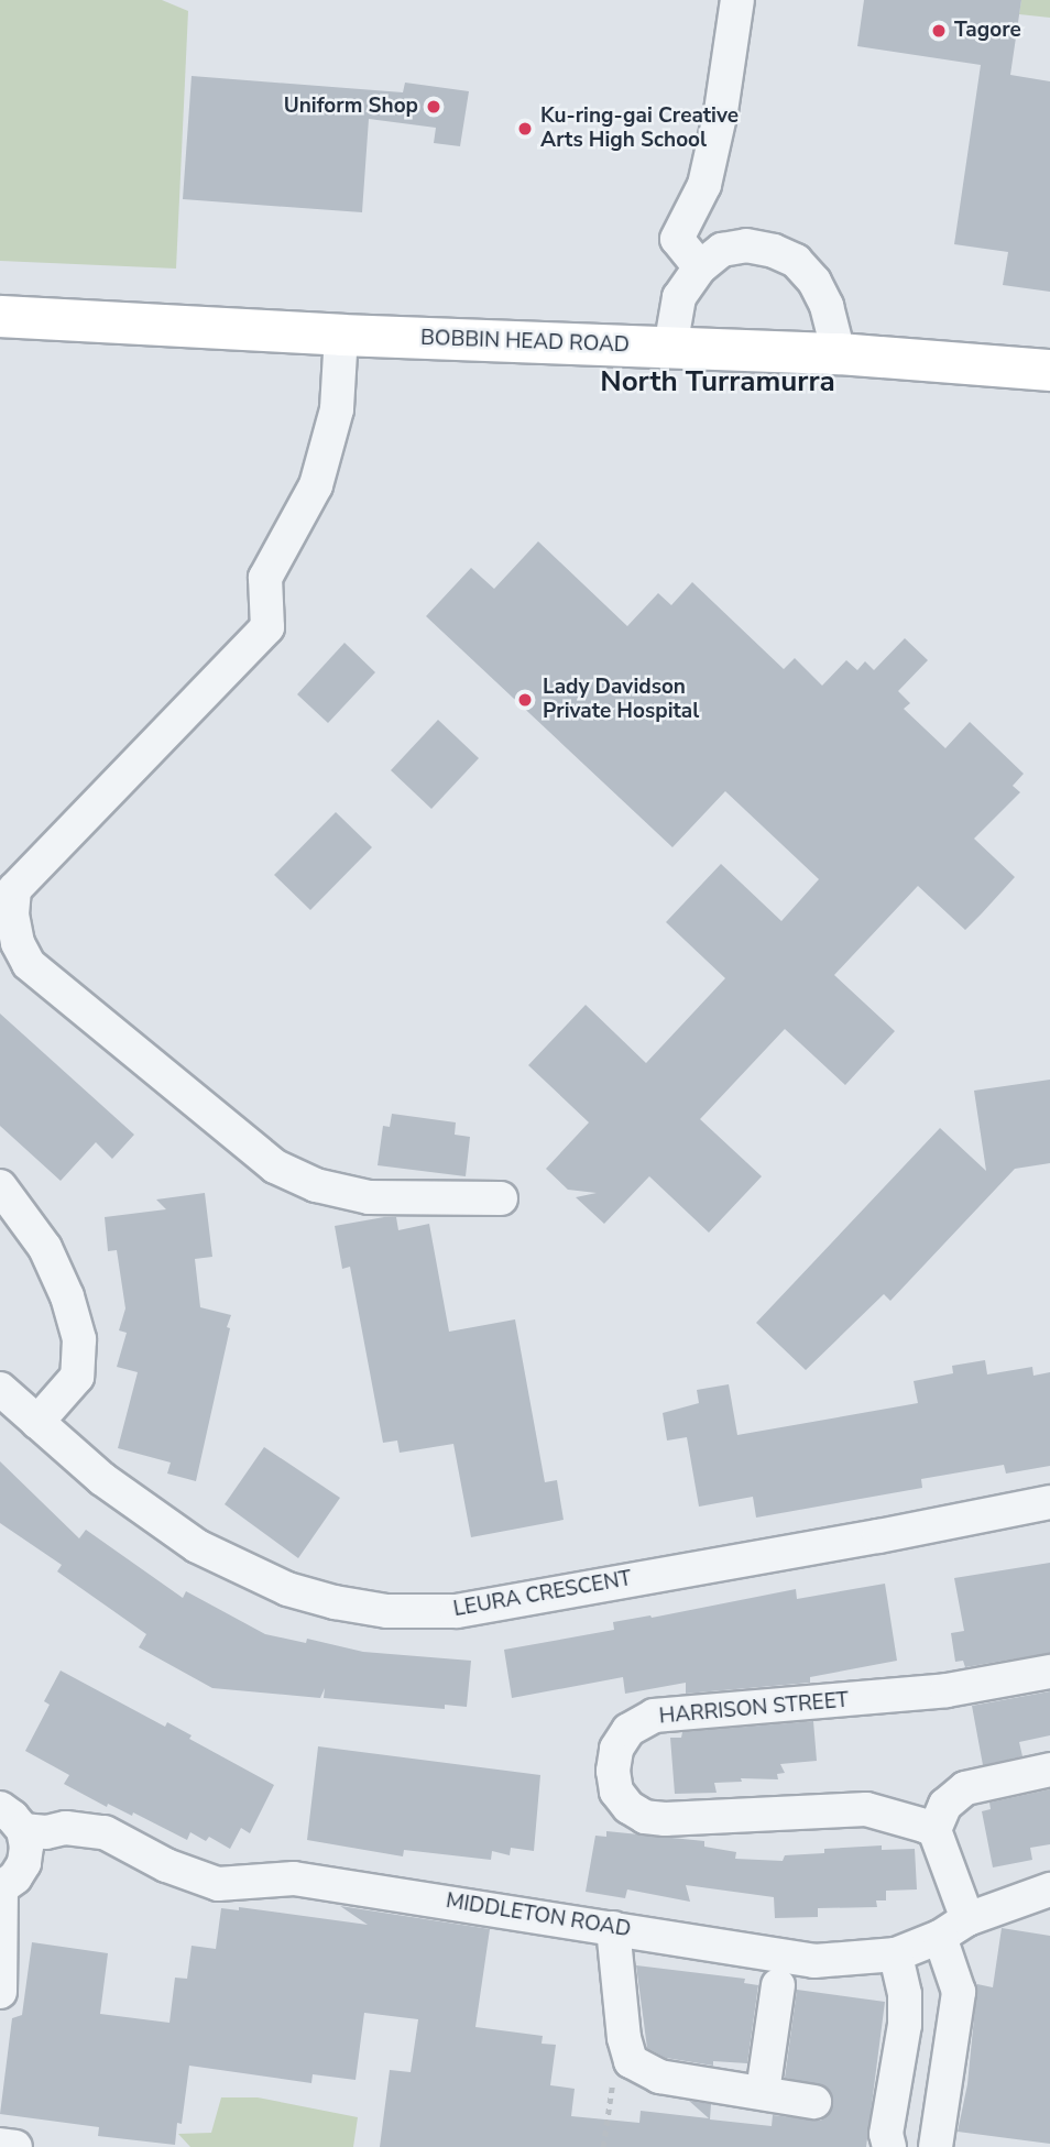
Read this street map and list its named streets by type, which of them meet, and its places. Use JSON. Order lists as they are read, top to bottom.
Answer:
{
  "streets": {
    "main road": ["BOBBIN HEAD ROAD"],
    "street": ["LEURA CRESCENT", "HARRISON STREET", "MIDDLETON ROAD"]
  },
  "districts": ["North Turramurra"],
  "places": [
    "Tagore",
    "Uniform Shop",
    "Ku-ring-gai Creative Arts High School",
    "Lady Davidson Private Hospital"
  ]
}
